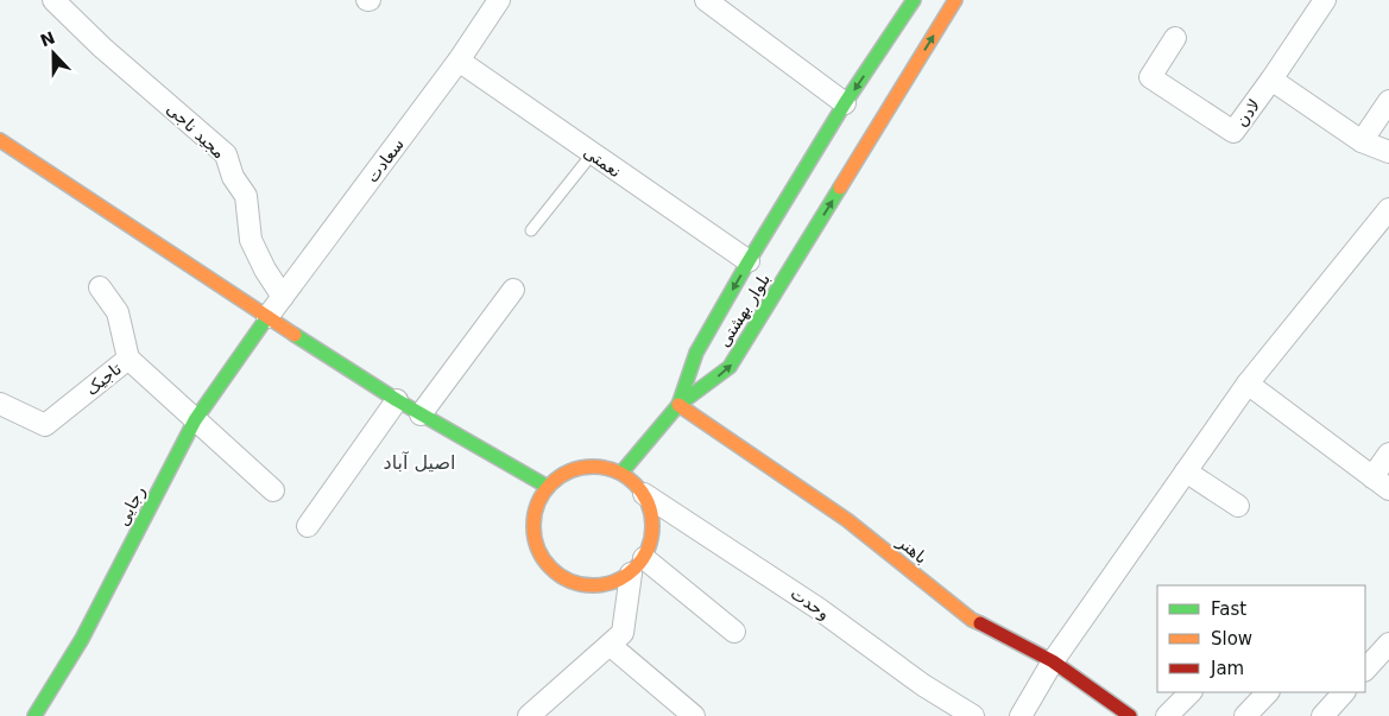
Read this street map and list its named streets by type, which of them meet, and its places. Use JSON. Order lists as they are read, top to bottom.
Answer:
{
  "streets": {
    "main road": ["بلوار بهشتی", "رجایی", "باهنر"],
    "street": [
      "لادن",
      "مجید ناجی",
      "سعادت",
      "نعمتی",
      "تاجیک",
      "وحدت"
    ]
  },
  "crossings": [
    ["مجید ناجی", "سعادت"],
    ["سعادت", "نعمتی"],
    ["سعادت", "رجایی"],
    ["نعمتی", "بلوار بهشتی"],
    ["بلوار بهشتی", "باهنر"],
    ["تاجیک", "رجایی"]
  ],
  "districts": ["اصیل آباد"],
  "legend": ["Fast", "Slow", "Jam"],
  "north": "top"
}
